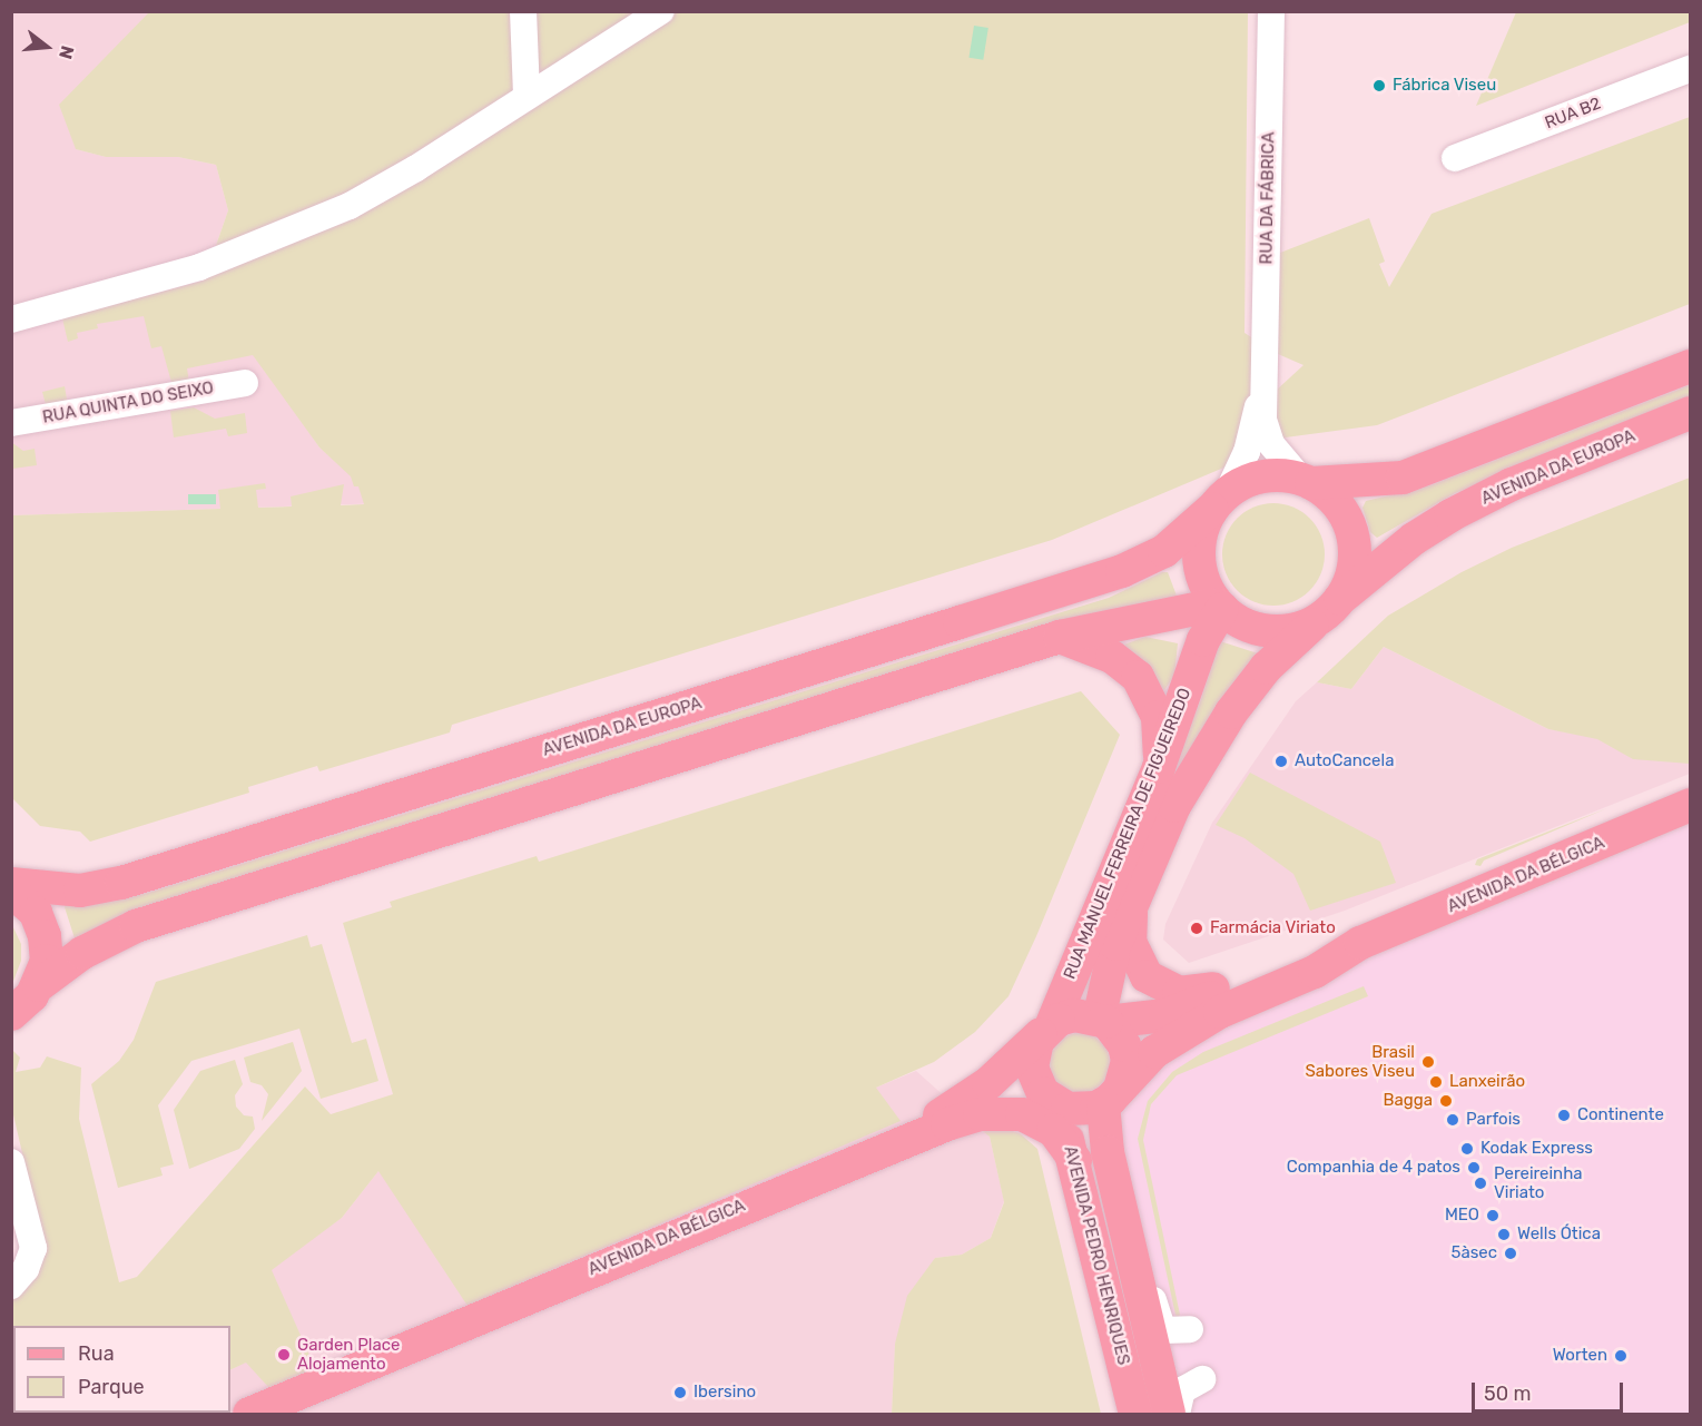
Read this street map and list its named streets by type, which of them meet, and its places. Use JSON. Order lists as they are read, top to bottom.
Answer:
{
  "streets": {
    "main road": [
      "AVENIDA DA EUROPA",
      "RUA MANUEL FERREIRA DE FIGUEIREDO",
      "AVENIDA DA BÉLGICA",
      "AVENIDA PEDRO HENRIQUES"
    ],
    "street": ["RUA B2", "RUA DA FÁBRICA", "RUA QUINTA DO SEIXO"]
  },
  "crossings": [
    ["AVENIDA DA EUROPA", "RUA MANUEL FERREIRA DE FIGUEIREDO"],
    ["RUA MANUEL FERREIRA DE FIGUEIREDO", "AVENIDA DA BÉLGICA"],
    ["RUA MANUEL FERREIRA DE FIGUEIREDO", "AVENIDA PEDRO HENRIQUES"],
    ["AVENIDA DA BÉLGICA", "AVENIDA PEDRO HENRIQUES"]
  ],
  "places": [
    "Fábrica Viseu",
    "AutoCancela",
    "Farmácia Viriato",
    "Brasil Sabores Viseu",
    "Lanxeirão",
    "Bagga",
    "Continente",
    "Parfois",
    "Kodak Express",
    "Companhia de 4 patos",
    "Pereireinha Viriato",
    "MEO",
    "Wells Ótica",
    "5àsec",
    "Garden Place Alojamento",
    "Worten",
    "Ibersino"
  ],
  "legend": ["Rua", "Parque"],
  "scale_bar": "50 m",
  "north": "right"
}
